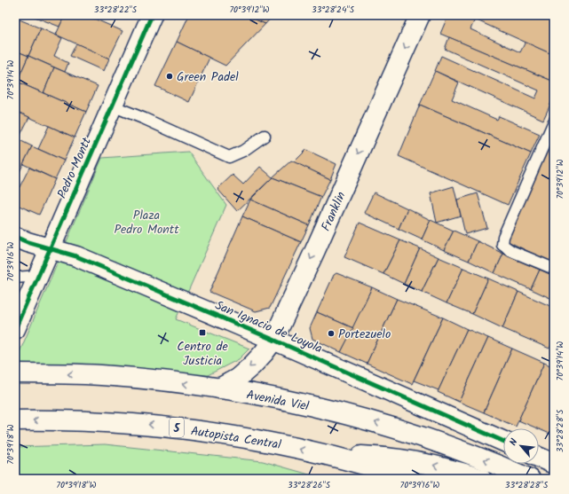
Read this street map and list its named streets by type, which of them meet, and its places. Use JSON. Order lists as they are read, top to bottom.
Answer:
{
  "streets": {
    "main road": [
      "Pedro Montt",
      "Franklin",
      "San Ignacio de Loyola",
      "Avenida Viel",
      "5",
      "Autopista Central"
    ]
  },
  "crossings": [
    ["Pedro Montt", "San Ignacio de Loyola"],
    ["Franklin", "San Ignacio de Loyola"],
    ["Franklin", "Avenida Viel"]
  ],
  "one_way": ["Franklin", "Avenida Viel", "Autopista Central"],
  "parks": ["Plaza Pedro Montt"],
  "places": {
    "other": ["Green Padel", "Portezuelo"],
    "transit": ["Centro de Justicia"]
  },
  "north": "top left",
  "coordinates": [
    "33°28'22\"S",
    "70°39'12\"W",
    "33°28'24\"S",
    "70°39'14\"W",
    "70°39'16\"W",
    "33°28'28\"S",
    "70°39'18\"W",
    "33°28'26\"S"
  ]
}
